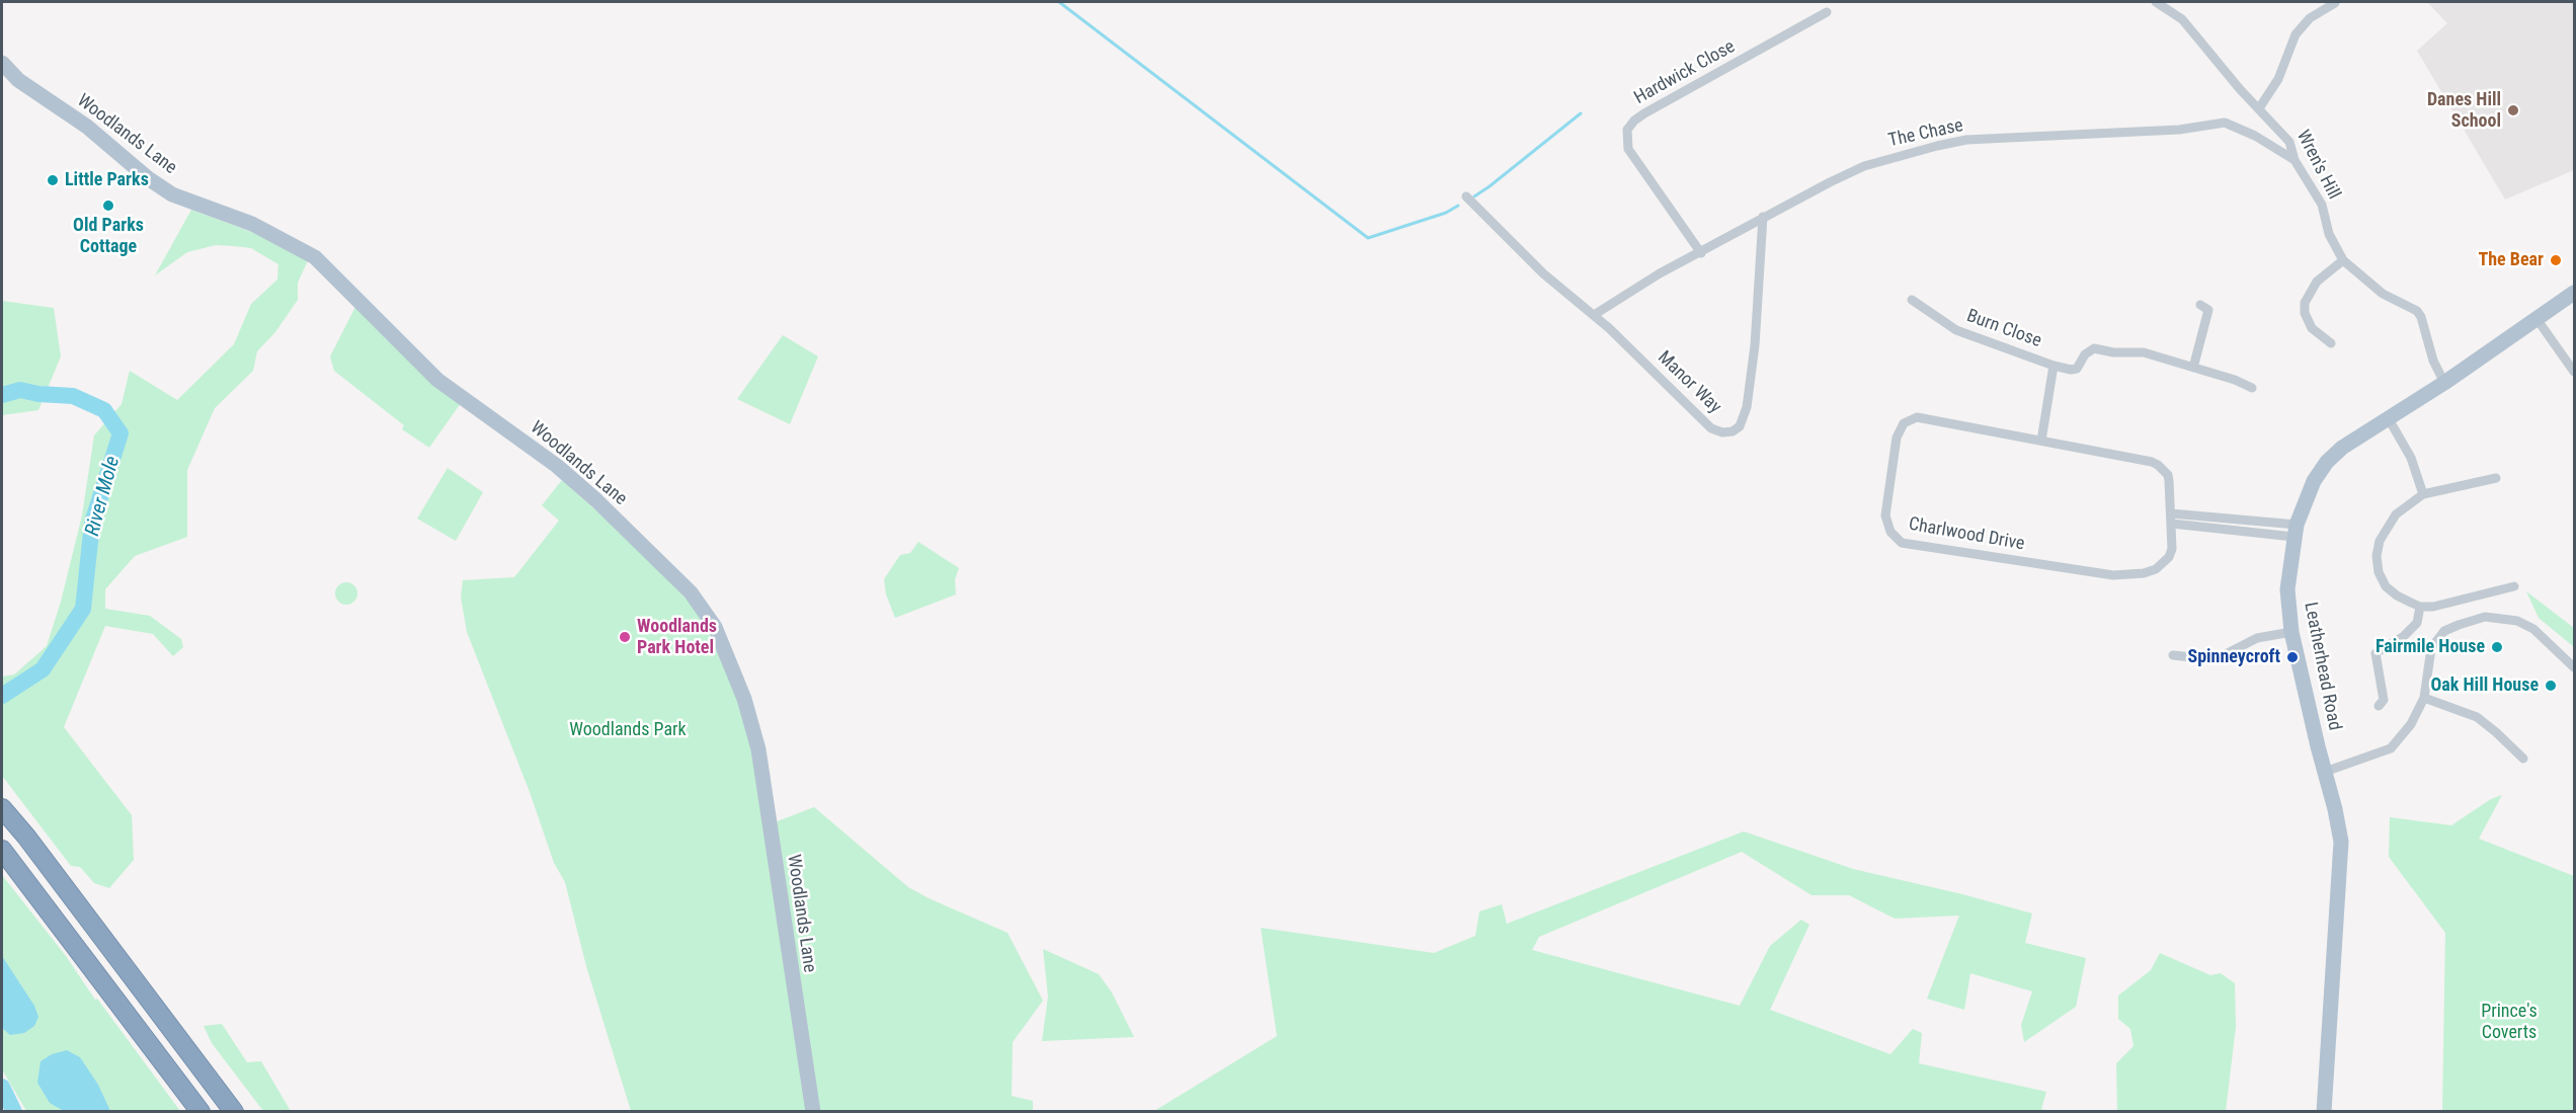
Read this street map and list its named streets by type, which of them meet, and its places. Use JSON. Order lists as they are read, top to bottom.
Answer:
{
  "streets": {
    "main road": ["Woodlands Lane", "Leatherhead Road"],
    "street": [
      "Hardwick Close",
      "The Chase",
      "Wren's Hill",
      "Burn Close",
      "Manor Way",
      "Charlwood Drive"
    ]
  },
  "crossings": [
    ["Hardwick Close", "The Chase"],
    ["The Chase", "Wren's Hill"],
    ["The Chase", "Manor Way"],
    ["Wren's Hill", "Leatherhead Road"],
    ["Burn Close", "Charlwood Drive"]
  ],
  "water": ["River Mole"],
  "parks": ["Woodlands Park", "Prince's Coverts"],
  "places": [
    "Danes Hill School",
    "Little Parks",
    "Old Parks Cottage",
    "The Bear",
    "Woodlands Park Hotel",
    "Fairmile House",
    "Spinneycroft",
    "Oak Hill House"
  ]
}
